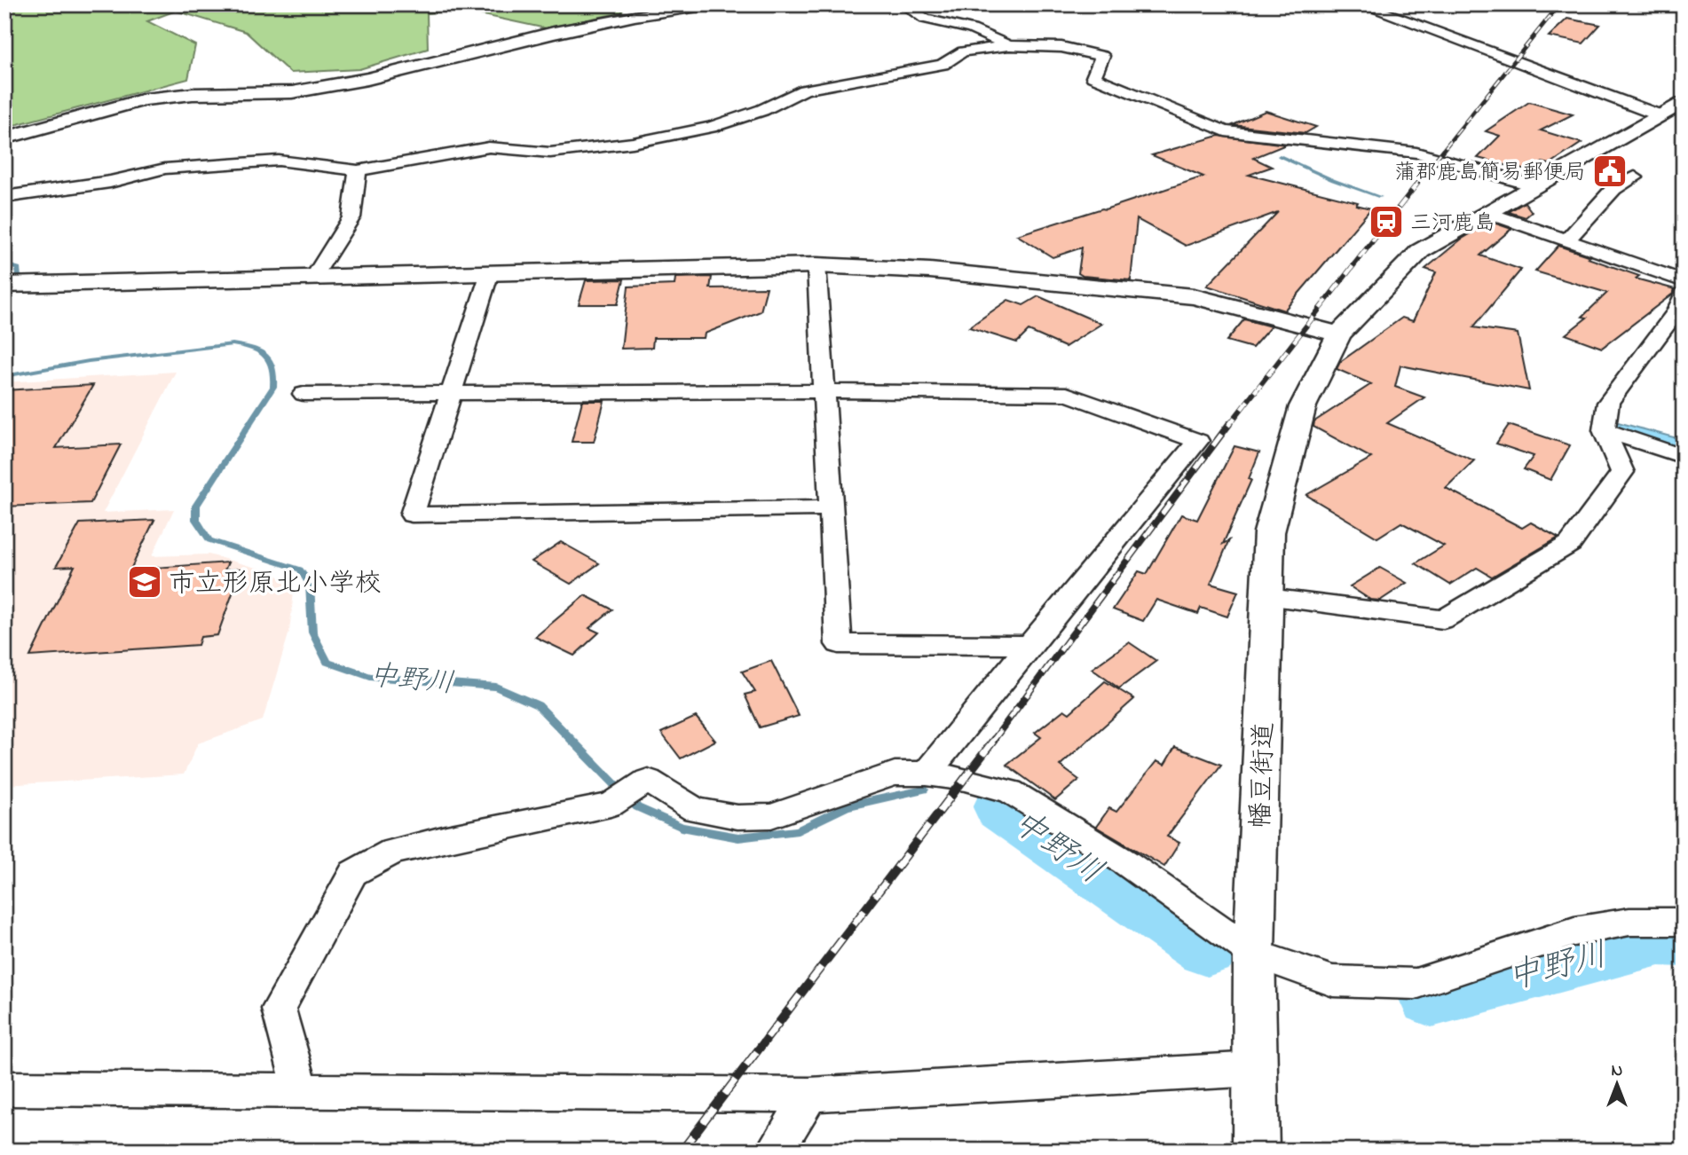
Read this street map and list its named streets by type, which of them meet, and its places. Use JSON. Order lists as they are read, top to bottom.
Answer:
{
  "streets": {
    "street": ["幡豆街道"]
  },
  "water": ["中野川"],
  "places": {
    "public building": ["蒲郡鹿島簡易郵便局"],
    "station": ["三河鹿島"],
    "school or university": ["市立形原北小学校"]
  },
  "north": "top"
}
